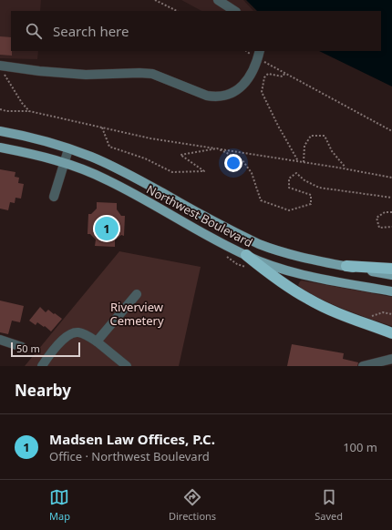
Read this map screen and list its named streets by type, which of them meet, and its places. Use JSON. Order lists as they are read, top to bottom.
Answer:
{
  "streets": {
    "main road": ["Northwest Boulevard"]
  },
  "parks": ["Riverview Cemetery"],
  "scale_bar": "50 m",
  "page": {
    "search": "Search here",
    "pins": "1",
    "scale": "50 m",
    "heading": "Nearby",
    "list": [
      {
        "mark": "1",
        "name": "Madsen Law Offices, P.C.",
        "note": "Office · Northwest Boulevard",
        "value": "100 m"
      }
    ],
    "nav": ["Map", "Directions", "Saved"]
  }
}
